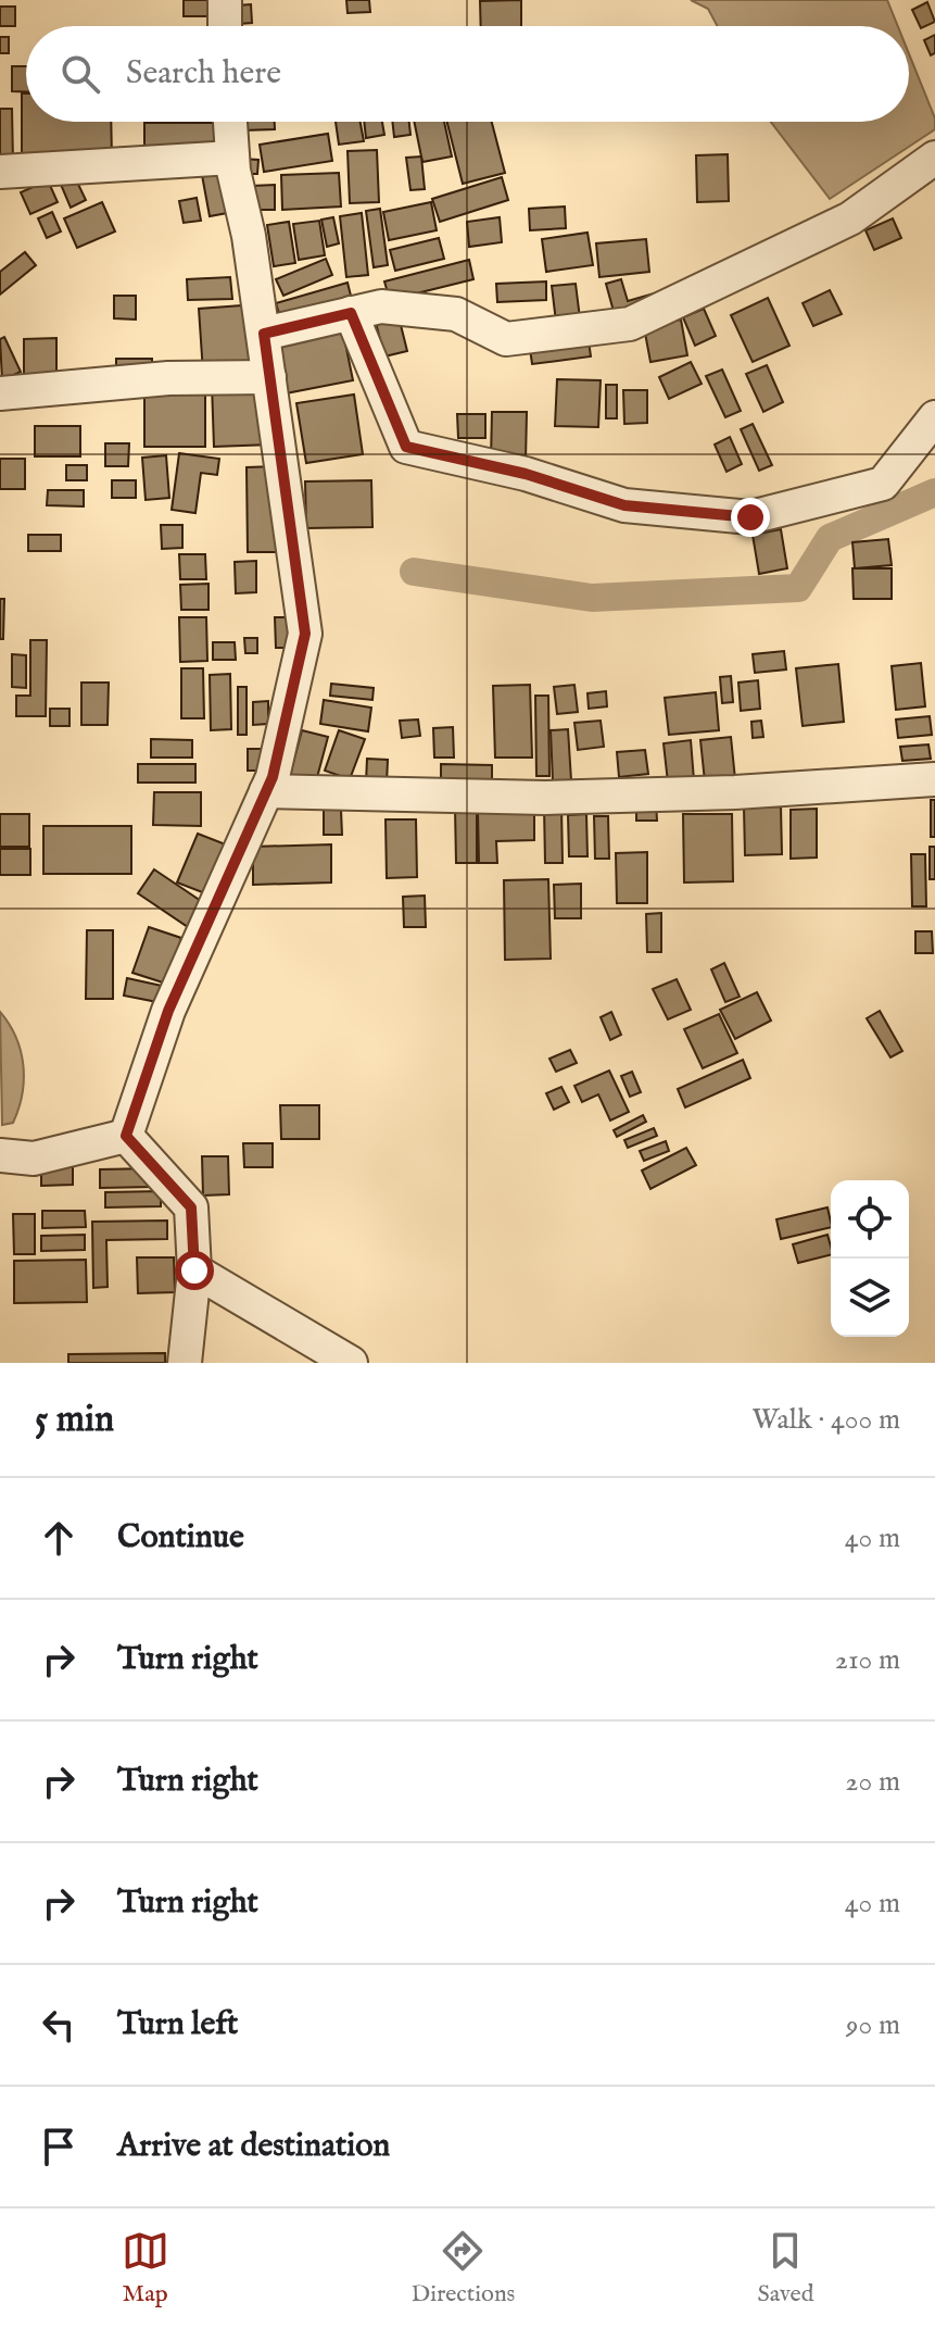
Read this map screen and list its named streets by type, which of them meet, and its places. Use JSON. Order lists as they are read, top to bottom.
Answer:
{
  "page": {
    "search": "Search here",
    "heading": ["5 min", "Walk · 400 m"],
    "list": [
      ["Continue", "40 m"],
      ["Turn right", "210 m"],
      ["Turn right", "20 m"],
      ["Turn right", "40 m"],
      ["Turn left", "90 m"],
      "Arrive at destination"
    ],
    "nav": ["Map", "Directions", "Saved"]
  }
}
